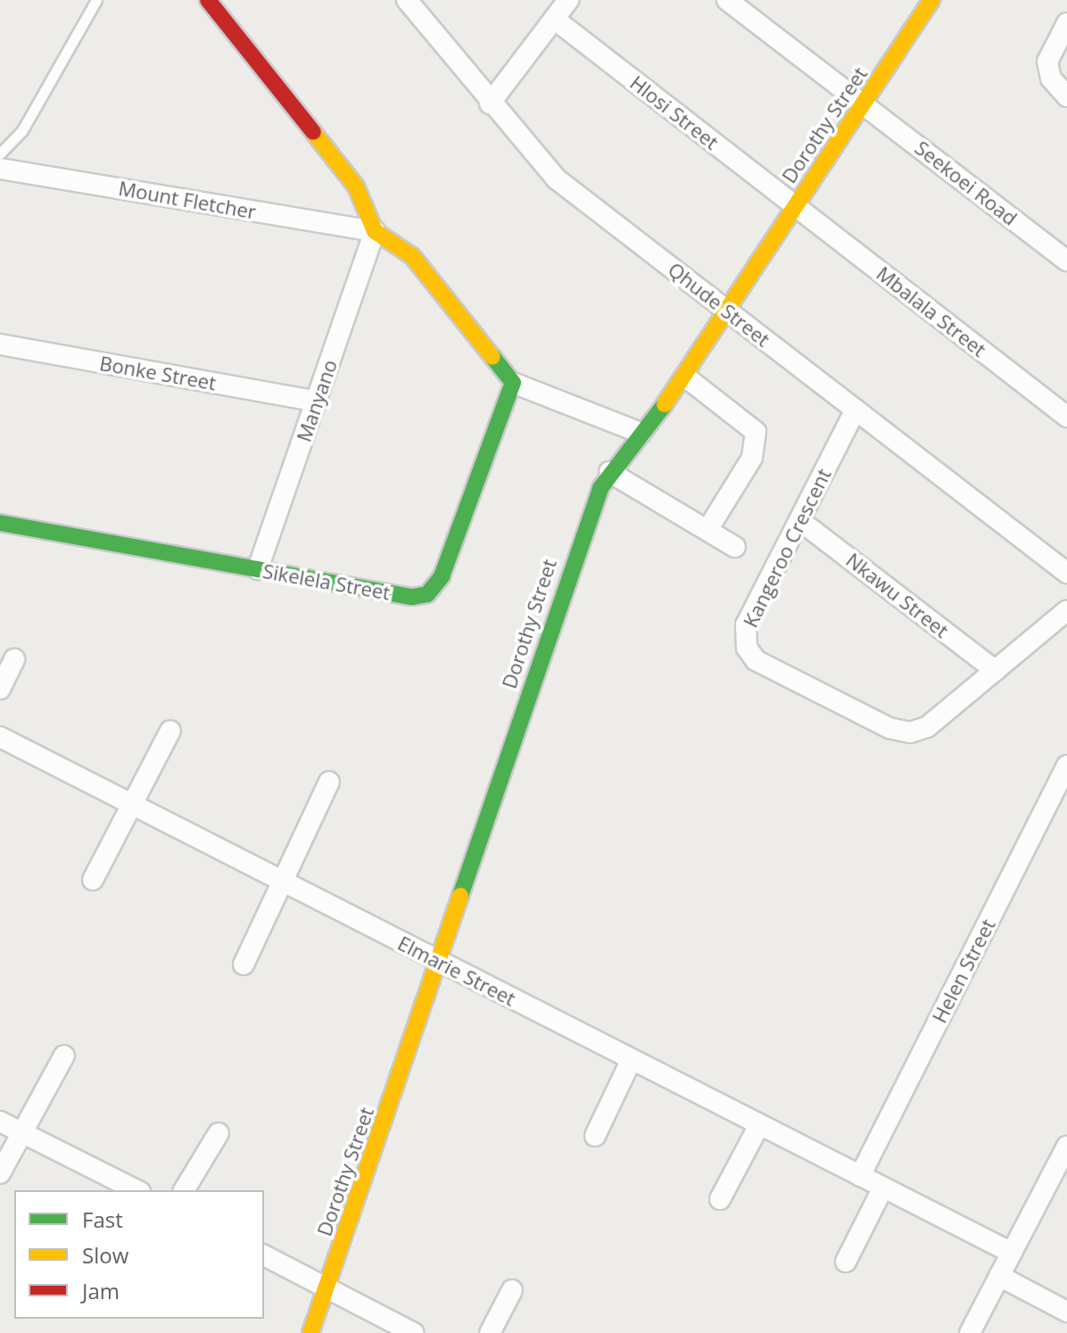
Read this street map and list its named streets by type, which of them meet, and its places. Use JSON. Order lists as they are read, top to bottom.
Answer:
{
  "streets": {
    "street": [
      "Hlosi Street",
      "Dorothy Street",
      "Seekoei Road",
      "Mount Fletcher",
      "Qhude Street",
      "Mbalala Street",
      "Bonke Street",
      "Manyano",
      "Kangeroo Crescent",
      "Sikelela Street",
      "Nkawu Street",
      "Elmarie Street",
      "Helen Street"
    ]
  },
  "crossings": [
    ["Hlosi Street", "Dorothy Street"],
    ["Hlosi Street", "Mbalala Street"],
    ["Dorothy Street", "Seekoei Road"],
    ["Dorothy Street", "Qhude Street"],
    ["Dorothy Street", "Mbalala Street"],
    ["Dorothy Street", "Elmarie Street"],
    ["Mount Fletcher", "Manyano"],
    ["Qhude Street", "Kangeroo Crescent"],
    ["Bonke Street", "Manyano"],
    ["Manyano", "Sikelela Street"],
    ["Kangeroo Crescent", "Nkawu Street"],
    ["Elmarie Street", "Helen Street"]
  ],
  "legend": ["Fast", "Slow", "Jam"]
}
